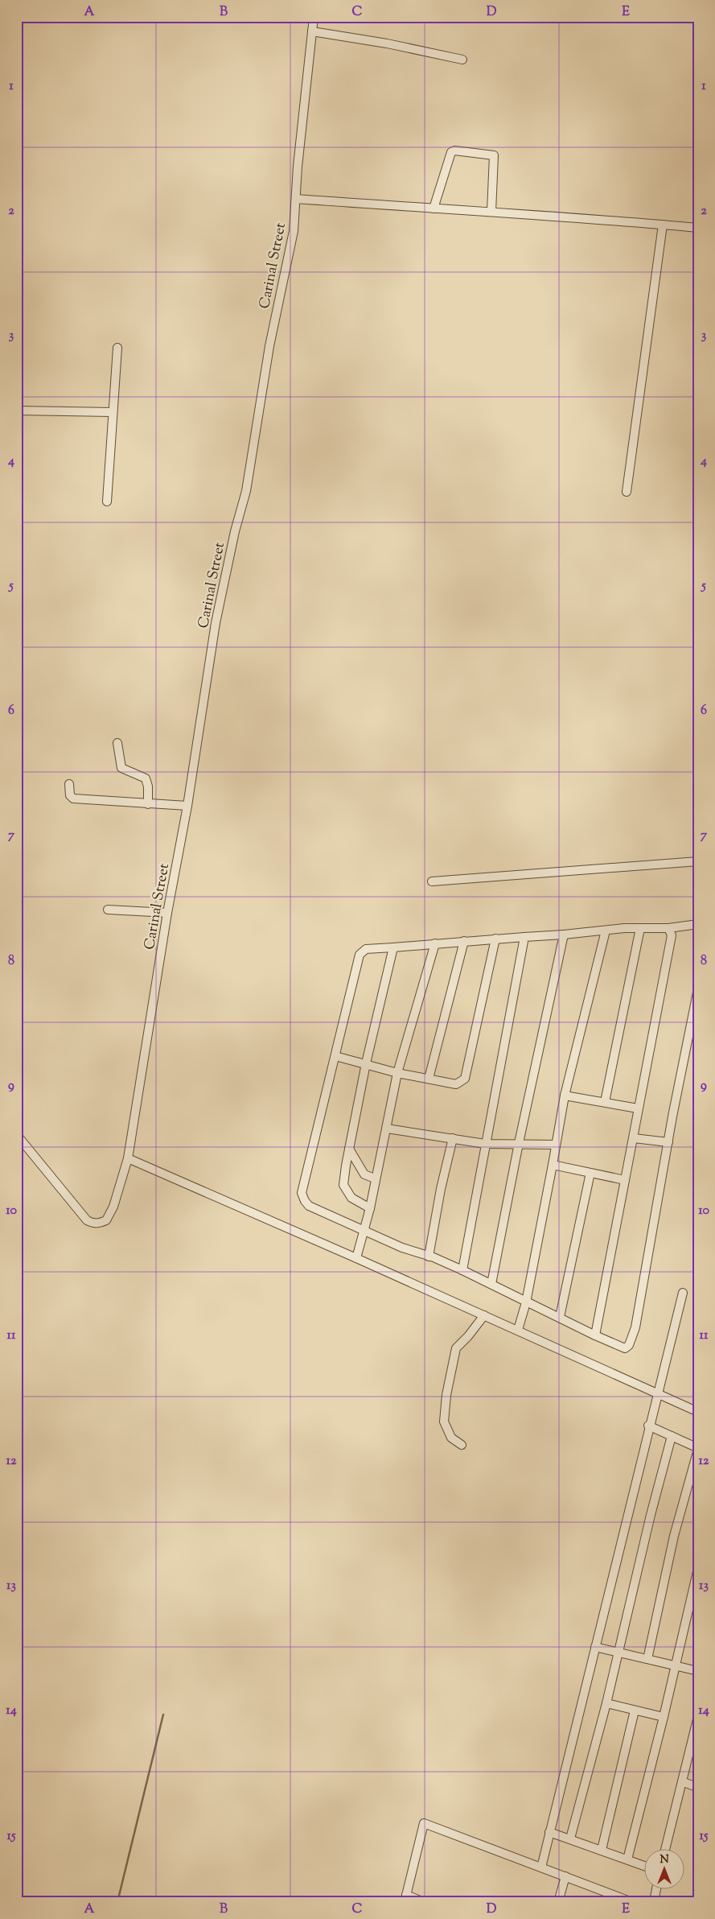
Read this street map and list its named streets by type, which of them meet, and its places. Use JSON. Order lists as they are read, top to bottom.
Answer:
{
  "streets": {
    "street": ["Carinal Street"]
  },
  "north": "top",
  "grid": {
    "columns": [
      "A",
      "B",
      "C",
      "D",
      "E"
    ],
    "rows": [
      "1",
      "2",
      "3",
      "4",
      "5",
      "6",
      "7",
      "8",
      "9",
      "10",
      "11",
      "12",
      "13",
      "14",
      "15"
    ]
  }
}
